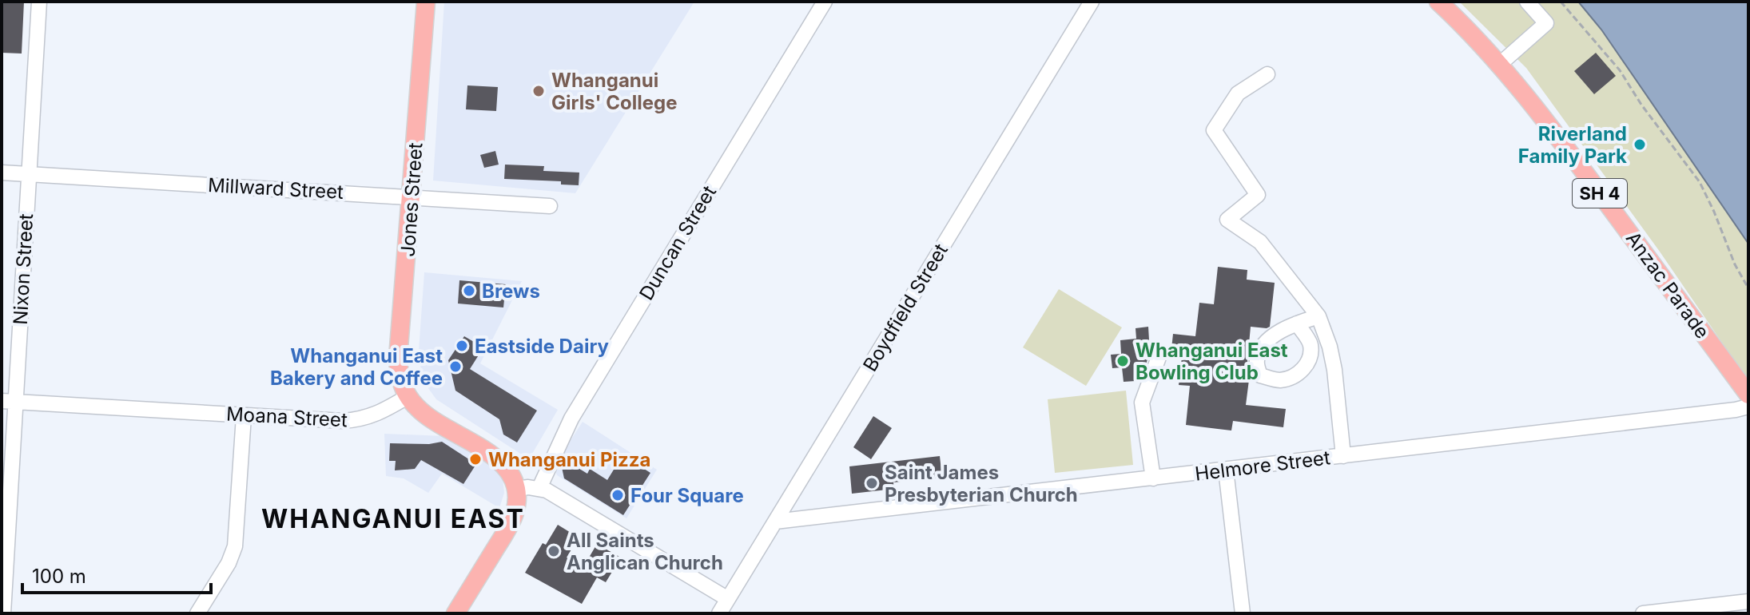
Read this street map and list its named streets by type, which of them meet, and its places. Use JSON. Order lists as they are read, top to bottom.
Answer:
{
  "streets": {
    "main road": ["SH 4", "Jones Street", "Anzac Parade"],
    "street": [
      "Millward Street",
      "Duncan Street",
      "Nixon Street",
      "Boydfield Street",
      "Moana Street",
      "Helmore Street"
    ]
  },
  "crossings": [
    ["Millward Street", "Jones Street"],
    ["Millward Street", "Nixon Street"],
    ["Jones Street", "Moana Street"],
    ["Nixon Street", "Moana Street"],
    ["Boydfield Street", "Helmore Street"]
  ],
  "districts": ["WHANGANUI EAST"],
  "places": [
    "Whanganui Girls' College",
    "Riverland Family Park",
    "Brews",
    "Eastside Dairy",
    "Whanganui East Bowling Club",
    "Whanganui East Bakery and Coffee",
    "Whanganui Pizza",
    "Saint James Presbyterian Church",
    "Four Square",
    "All Saints Anglican Church"
  ],
  "scale_bar": "100 m"
}
